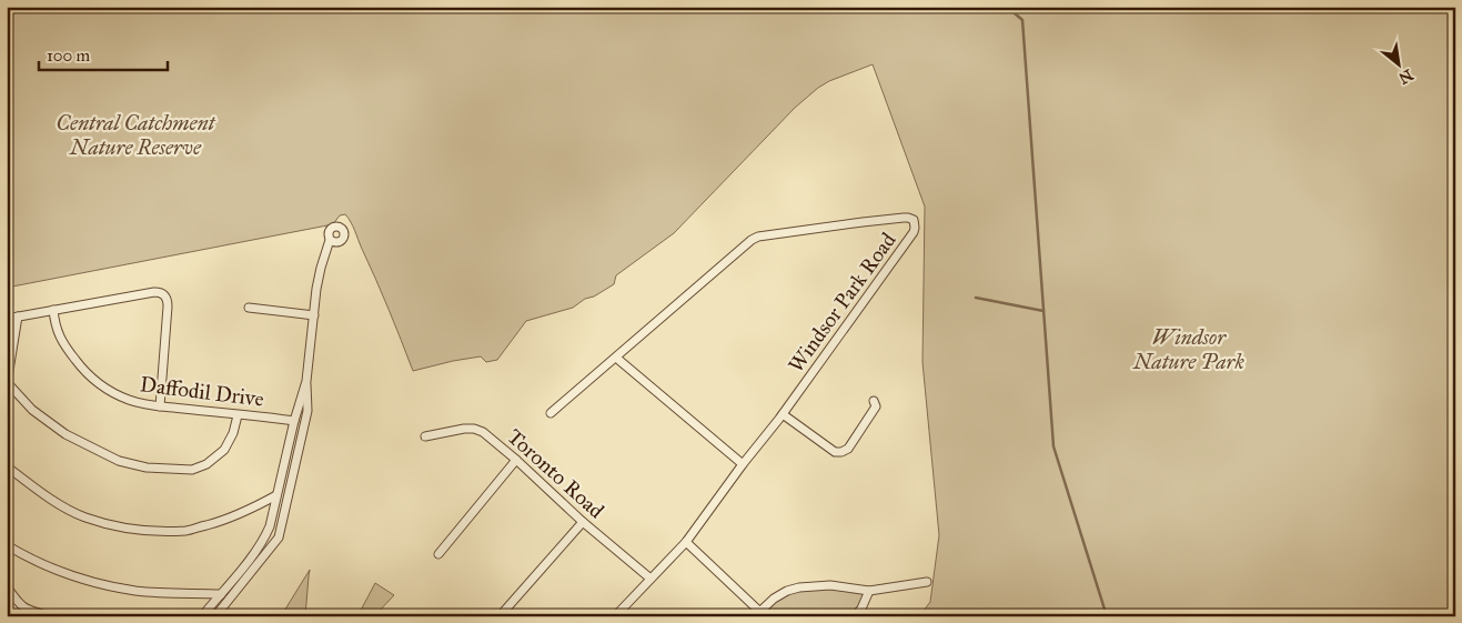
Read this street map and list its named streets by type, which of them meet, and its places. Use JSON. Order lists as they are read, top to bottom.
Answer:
{
  "streets": {
    "street": ["Windsor Park Road", "Daffodil Drive", "Toronto Road"]
  },
  "crossings": [
    ["Windsor Park Road", "Toronto Road"]
  ],
  "parks": ["Central Catchment Nature Reserve", "Windsor Nature Park"],
  "scale_bar": "100 m",
  "north": "bottom right"
}
